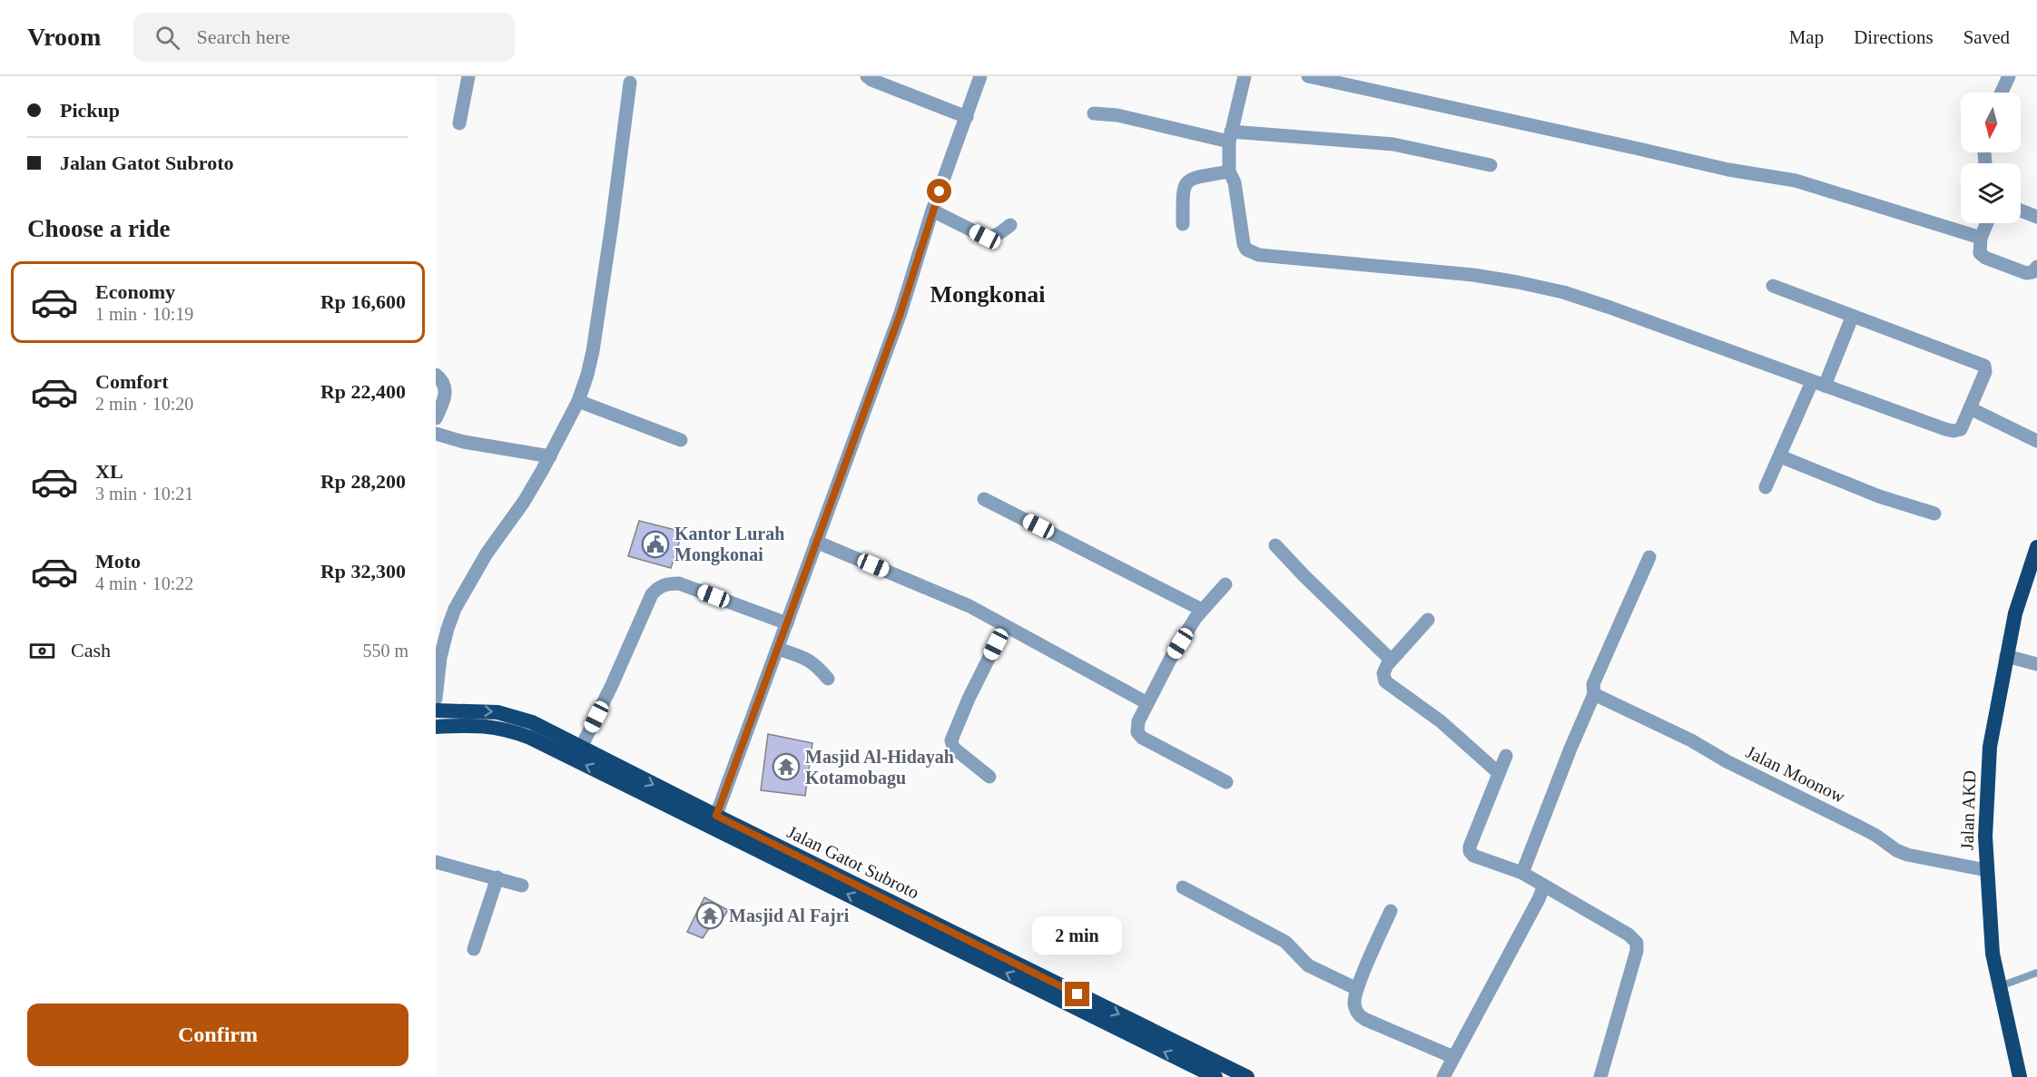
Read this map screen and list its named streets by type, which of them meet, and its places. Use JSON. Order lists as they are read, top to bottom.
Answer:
{
  "streets": {
    "highway": ["Jalan AKD", "Jalan Gatot Subroto"],
    "street": ["Jalan Moonow"]
  },
  "crossings": [
    ["Jalan Moonow", "Jalan AKD"]
  ],
  "districts": ["Mongkonai"],
  "places": {
    "public building": ["Kantor Lurah Mongkonai"],
    "temple": ["Masjid Al-Hidayah Kotamobagu", "Masjid Al Fajri"]
  },
  "north": "bottom",
  "page": {
    "header": "Vroom",
    "search": "Search here",
    "nav": ["Map", "Directions", "Saved"],
    "banner": ["Pickup", "Jalan Gatot Subroto"],
    "heading": "Choose a ride",
    "list": [
      {
        "name": "Economy",
        "note": "1 min · 10:19",
        "value": "Rp 16,600"
      },
      {
        "name": "Comfort",
        "note": "2 min · 10:20",
        "value": "Rp 22,400"
      },
      {
        "name": "XL",
        "note": "3 min · 10:21",
        "value": "Rp 28,200"
      },
      {
        "name": "Moto",
        "note": "4 min · 10:22",
        "value": "Rp 32,300"
      }
    ],
    "pay": ["Cash", "550 m"],
    "bubble": "2 min",
    "buttons": "Confirm"
  }
}
